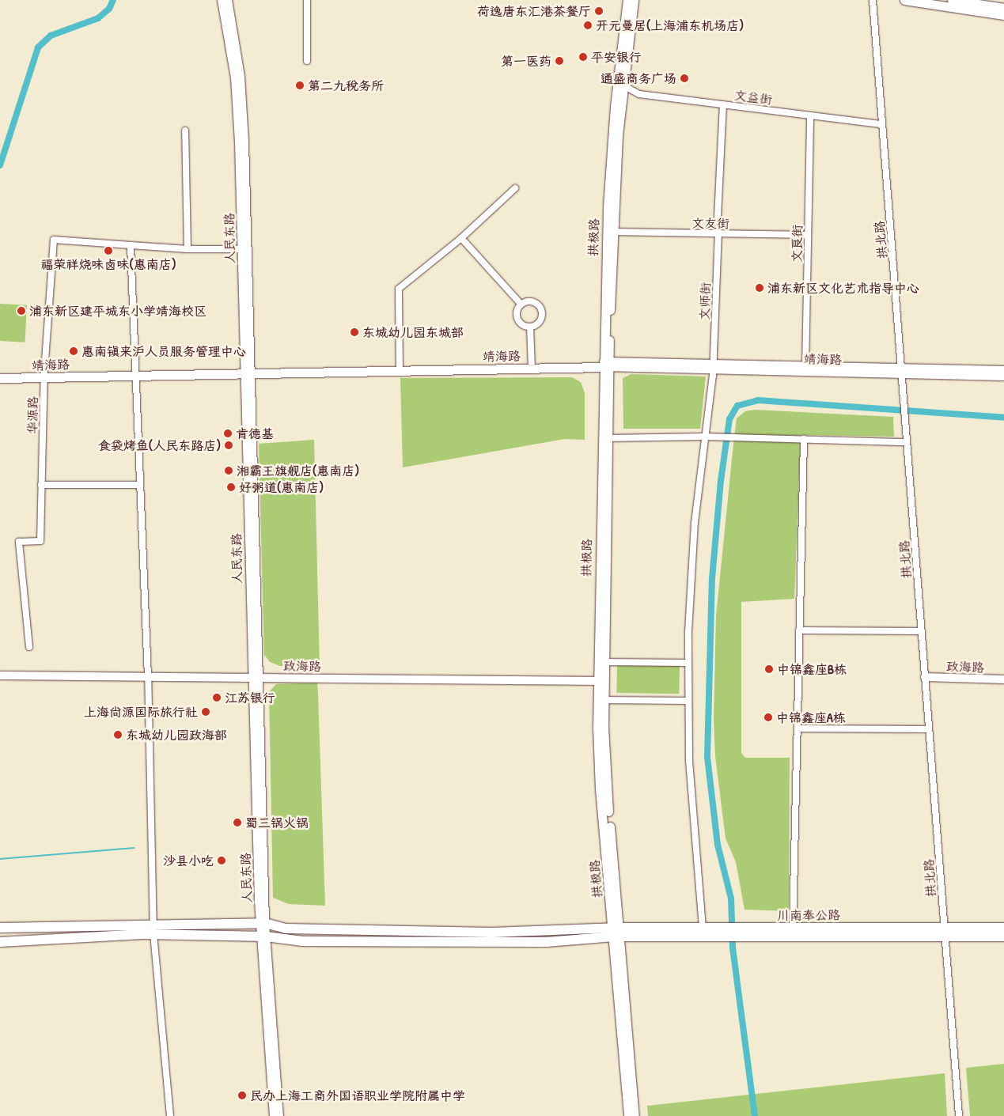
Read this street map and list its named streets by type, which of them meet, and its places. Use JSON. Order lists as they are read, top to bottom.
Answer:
{
  "streets": {
    "main road": ["拱极路", "靖海路", "川南奉公路"],
    "street": [
      "文益街",
      "文友街",
      "人民东路",
      "拱北路",
      "文良街",
      "文师街",
      "华源路",
      "政海路"
    ]
  },
  "crossings": [
    ["文益街", "拱极路"],
    ["文益街", "拱北路"],
    ["文益街", "文良街"],
    ["文益街", "文师街"],
    ["文友街", "拱极路"],
    ["文友街", "文良街"],
    ["文友街", "文师街"],
    ["拱极路", "靖海路"],
    ["拱极路", "政海路"],
    ["拱极路", "川南奉公路"],
    ["人民东路", "靖海路"],
    ["人民东路", "政海路"],
    ["拱北路", "靖海路"],
    ["拱北路", "政海路"],
    ["拱北路", "川南奉公路"],
    ["文良街", "靖海路"],
    ["文师街", "靖海路"],
    ["文师街", "川南奉公路"],
    ["靖海路", "华源路"]
  ],
  "places": [
    "荷逸唐东汇港茶餐厅",
    "开元曼居(上海浦东机场店)",
    "平安银行",
    "第一医药",
    "通盛商务广场",
    "第二九税务所",
    "福荣祥烧味卤味(惠南店)",
    "浦东新区文化艺术指导中心",
    "浦东新区建平城东小学靖海校区",
    "东城幼儿园东城部",
    "惠南镇来沪人员服务管理中心",
    "肯德基",
    "食袋烤鱼(人民东路店)",
    "湘霸王旗舰店(惠南店)",
    "好粥道(惠南店)",
    "中锦鑫座B栋",
    "江苏银行",
    "上海尚源国际旅行社",
    "中锦鑫座A栋",
    "东城幼儿园政海部",
    "蜀三锅火锅",
    "沙县小吃",
    "民办上海工商外国语职业学院附属中学"
  ]
}
